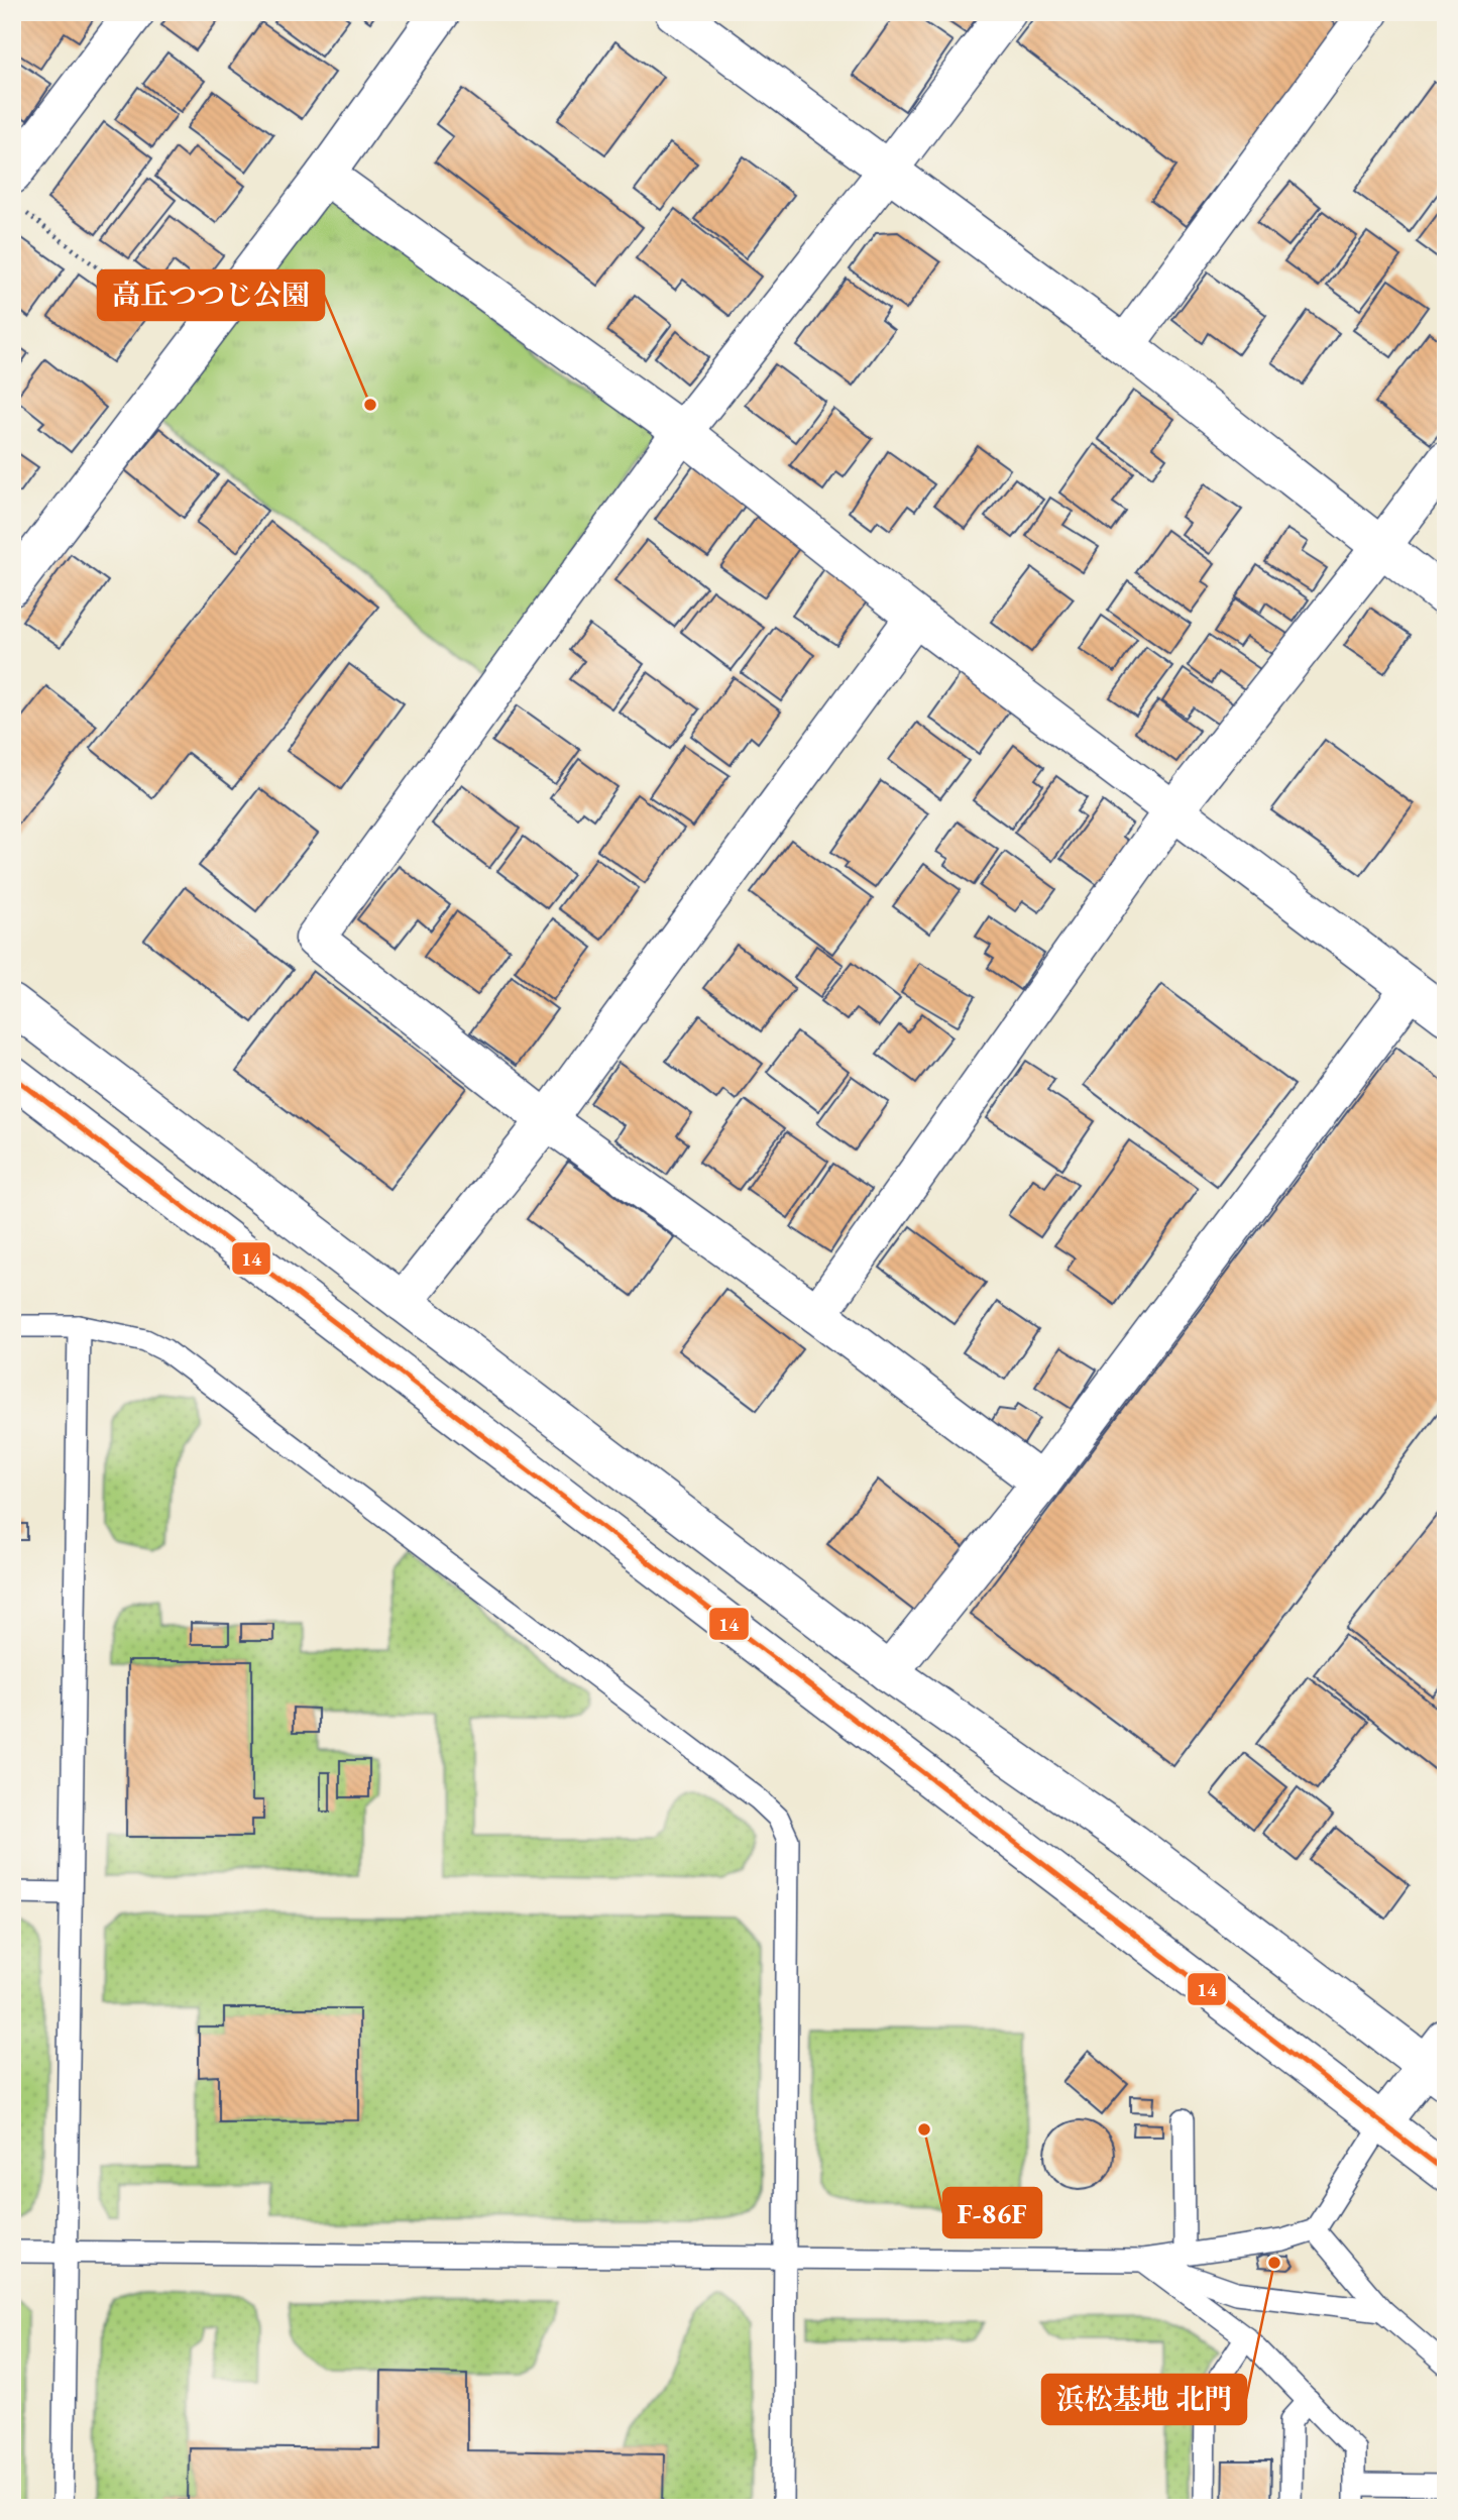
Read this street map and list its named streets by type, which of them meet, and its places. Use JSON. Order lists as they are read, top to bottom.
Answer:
{
  "places": ["高丘つつじ公園", "F-86F", "浜松基地 北門"],
  "lines": ["transit line 14"]
}
